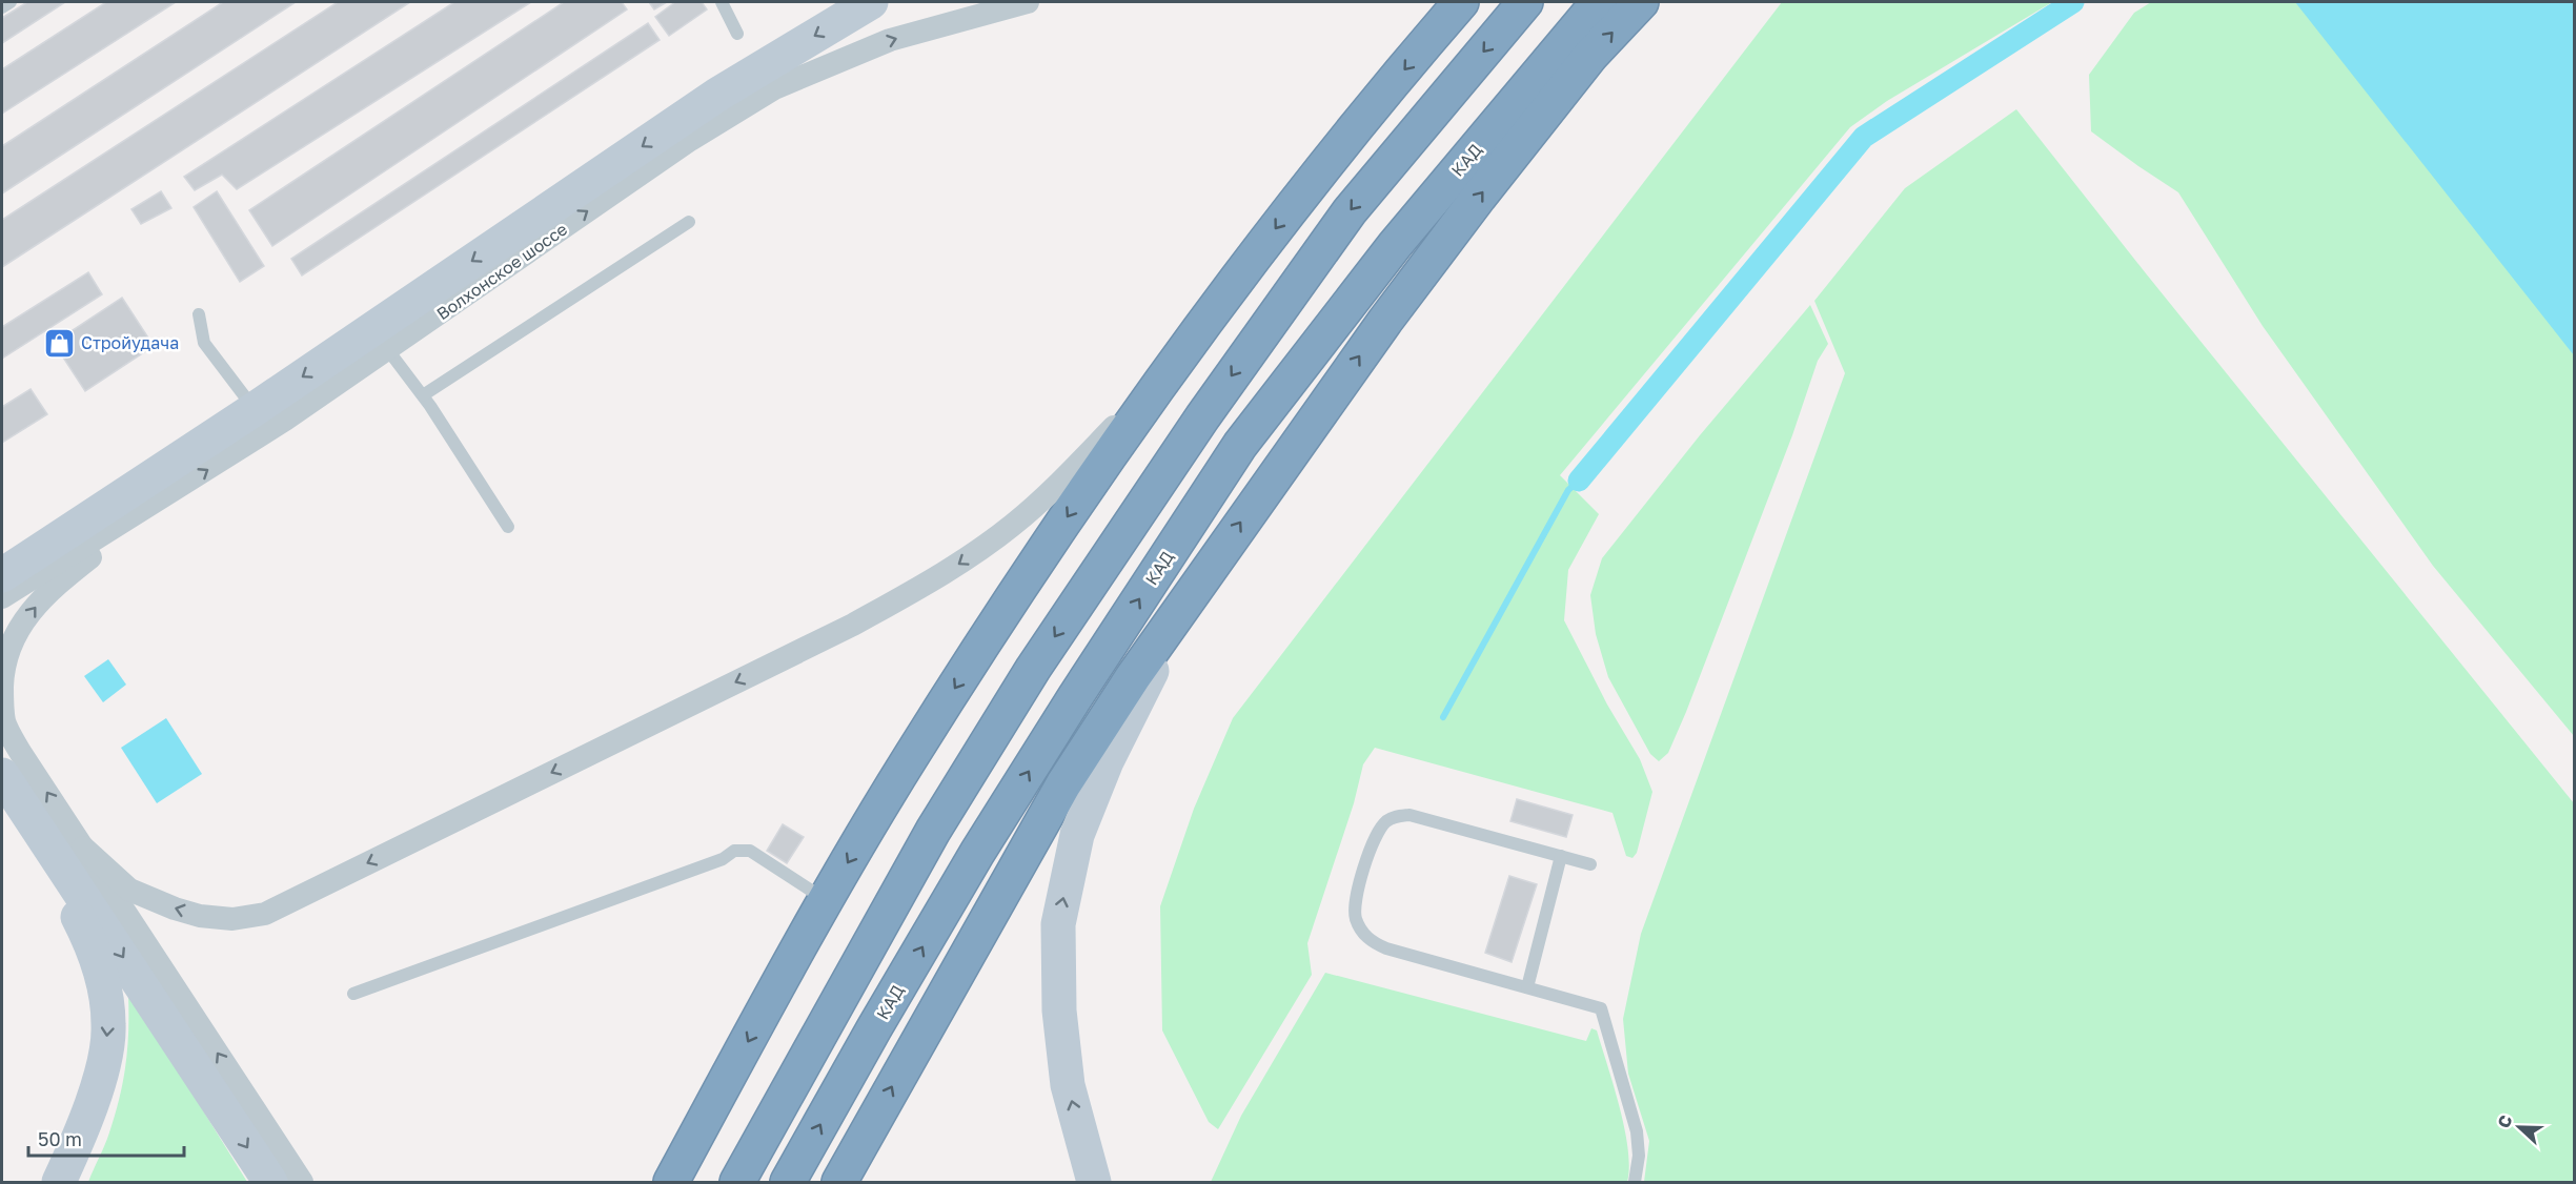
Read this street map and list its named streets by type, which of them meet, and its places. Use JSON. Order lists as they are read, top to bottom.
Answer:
{
  "streets": {
    "highway": ["КАД"],
    "main road": ["Волхонское шоссе"]
  },
  "places": {
    "shop": ["Стройудача"]
  },
  "scale_bar": "50 m",
  "north": "left"
}
